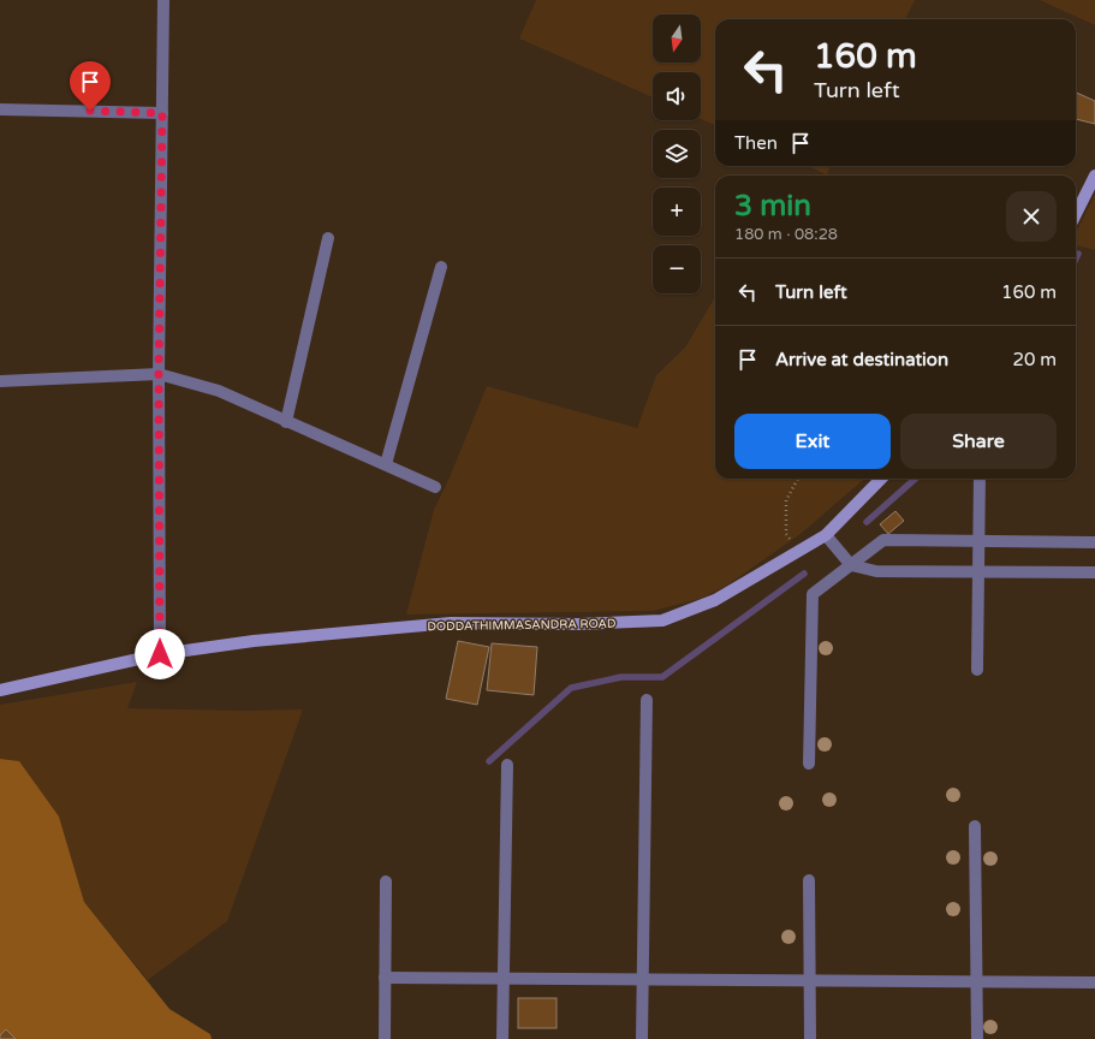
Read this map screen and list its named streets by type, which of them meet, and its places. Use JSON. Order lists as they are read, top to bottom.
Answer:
{
  "streets": {
    "street": ["DODDATHIMMASANDRA ROAD"]
  },
  "north": "bottom",
  "page": {
    "map_buttons": ["+", "−"],
    "turn": ["160 m", "Turn left"],
    "then": "Then",
    "heading": ["3 min", "180 m · 08:28"],
    "list": [
      {
        "name": "Turn left",
        "value": "160 m"
      },
      {
        "name": "Arrive at destination",
        "value": "20 m"
      }
    ],
    "buttons": ["Exit", "Share"]
  }
}
